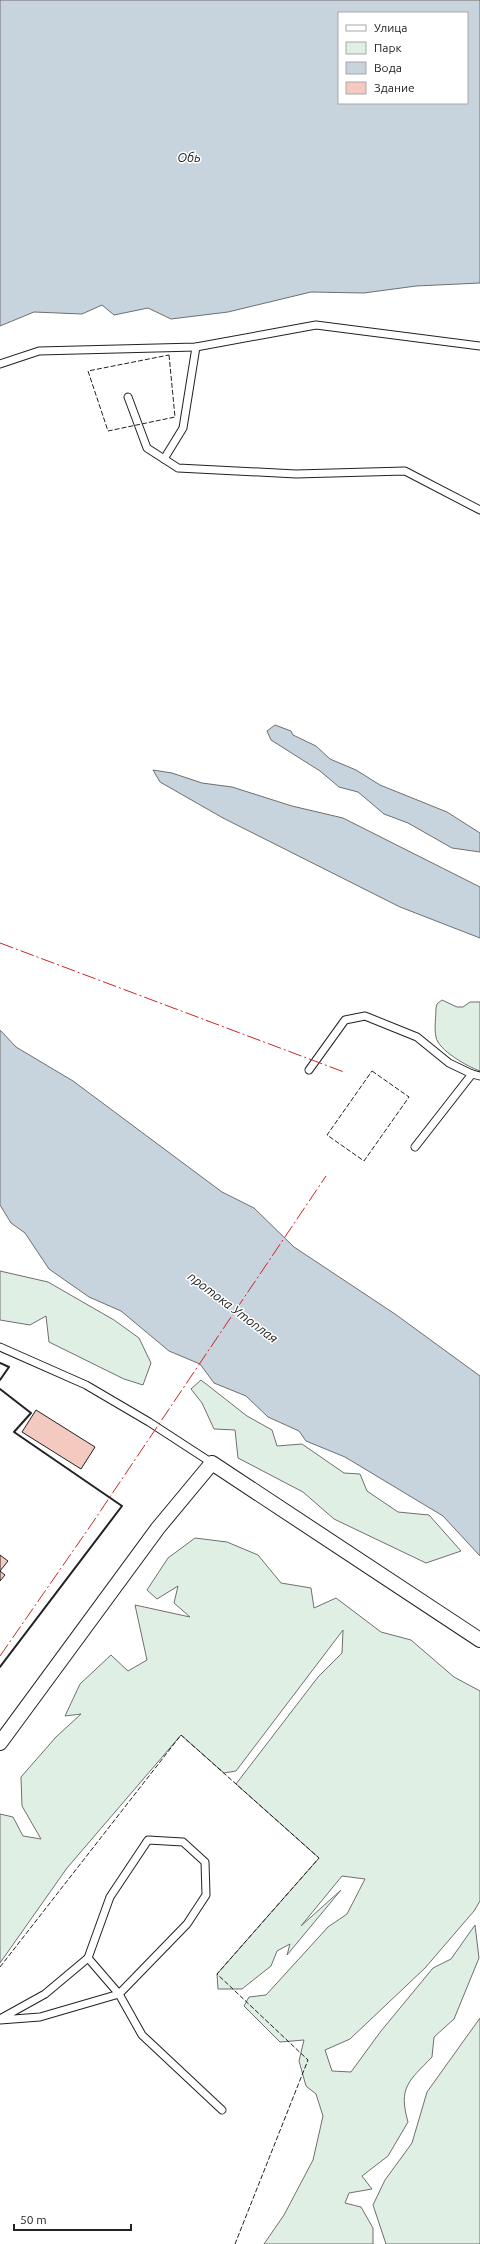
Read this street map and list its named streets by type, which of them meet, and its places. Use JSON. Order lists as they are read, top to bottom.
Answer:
{
  "water": ["Обь", "протока Утоплая"],
  "legend": [
    "Улица",
    "Парк",
    "Вода",
    "Здание"
  ],
  "scale_bar": "50 m"
}
